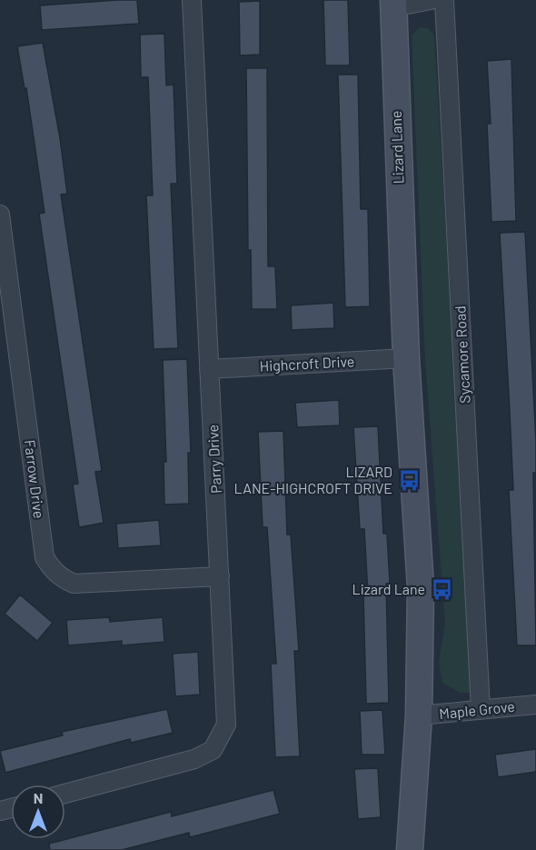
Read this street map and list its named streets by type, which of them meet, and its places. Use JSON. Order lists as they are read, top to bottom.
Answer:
{
  "streets": {
    "street": [
      "Lizard Lane",
      "Sycamore Road",
      "Highcroft Drive",
      "Parry Drive",
      "Farrow Drive",
      "Maple Grove"
    ]
  },
  "crossings": [
    ["Lizard Lane", "Highcroft Drive"],
    ["Lizard Lane", "Maple Grove"],
    ["Sycamore Road", "Maple Grove"],
    ["Highcroft Drive", "Parry Drive"],
    ["Parry Drive", "Farrow Drive"]
  ],
  "places": {
    "bus stop": ["LIZARD LANE-HIGHCROFT DRIVE", "Lizard Lane"]
  },
  "north": "top"
}
